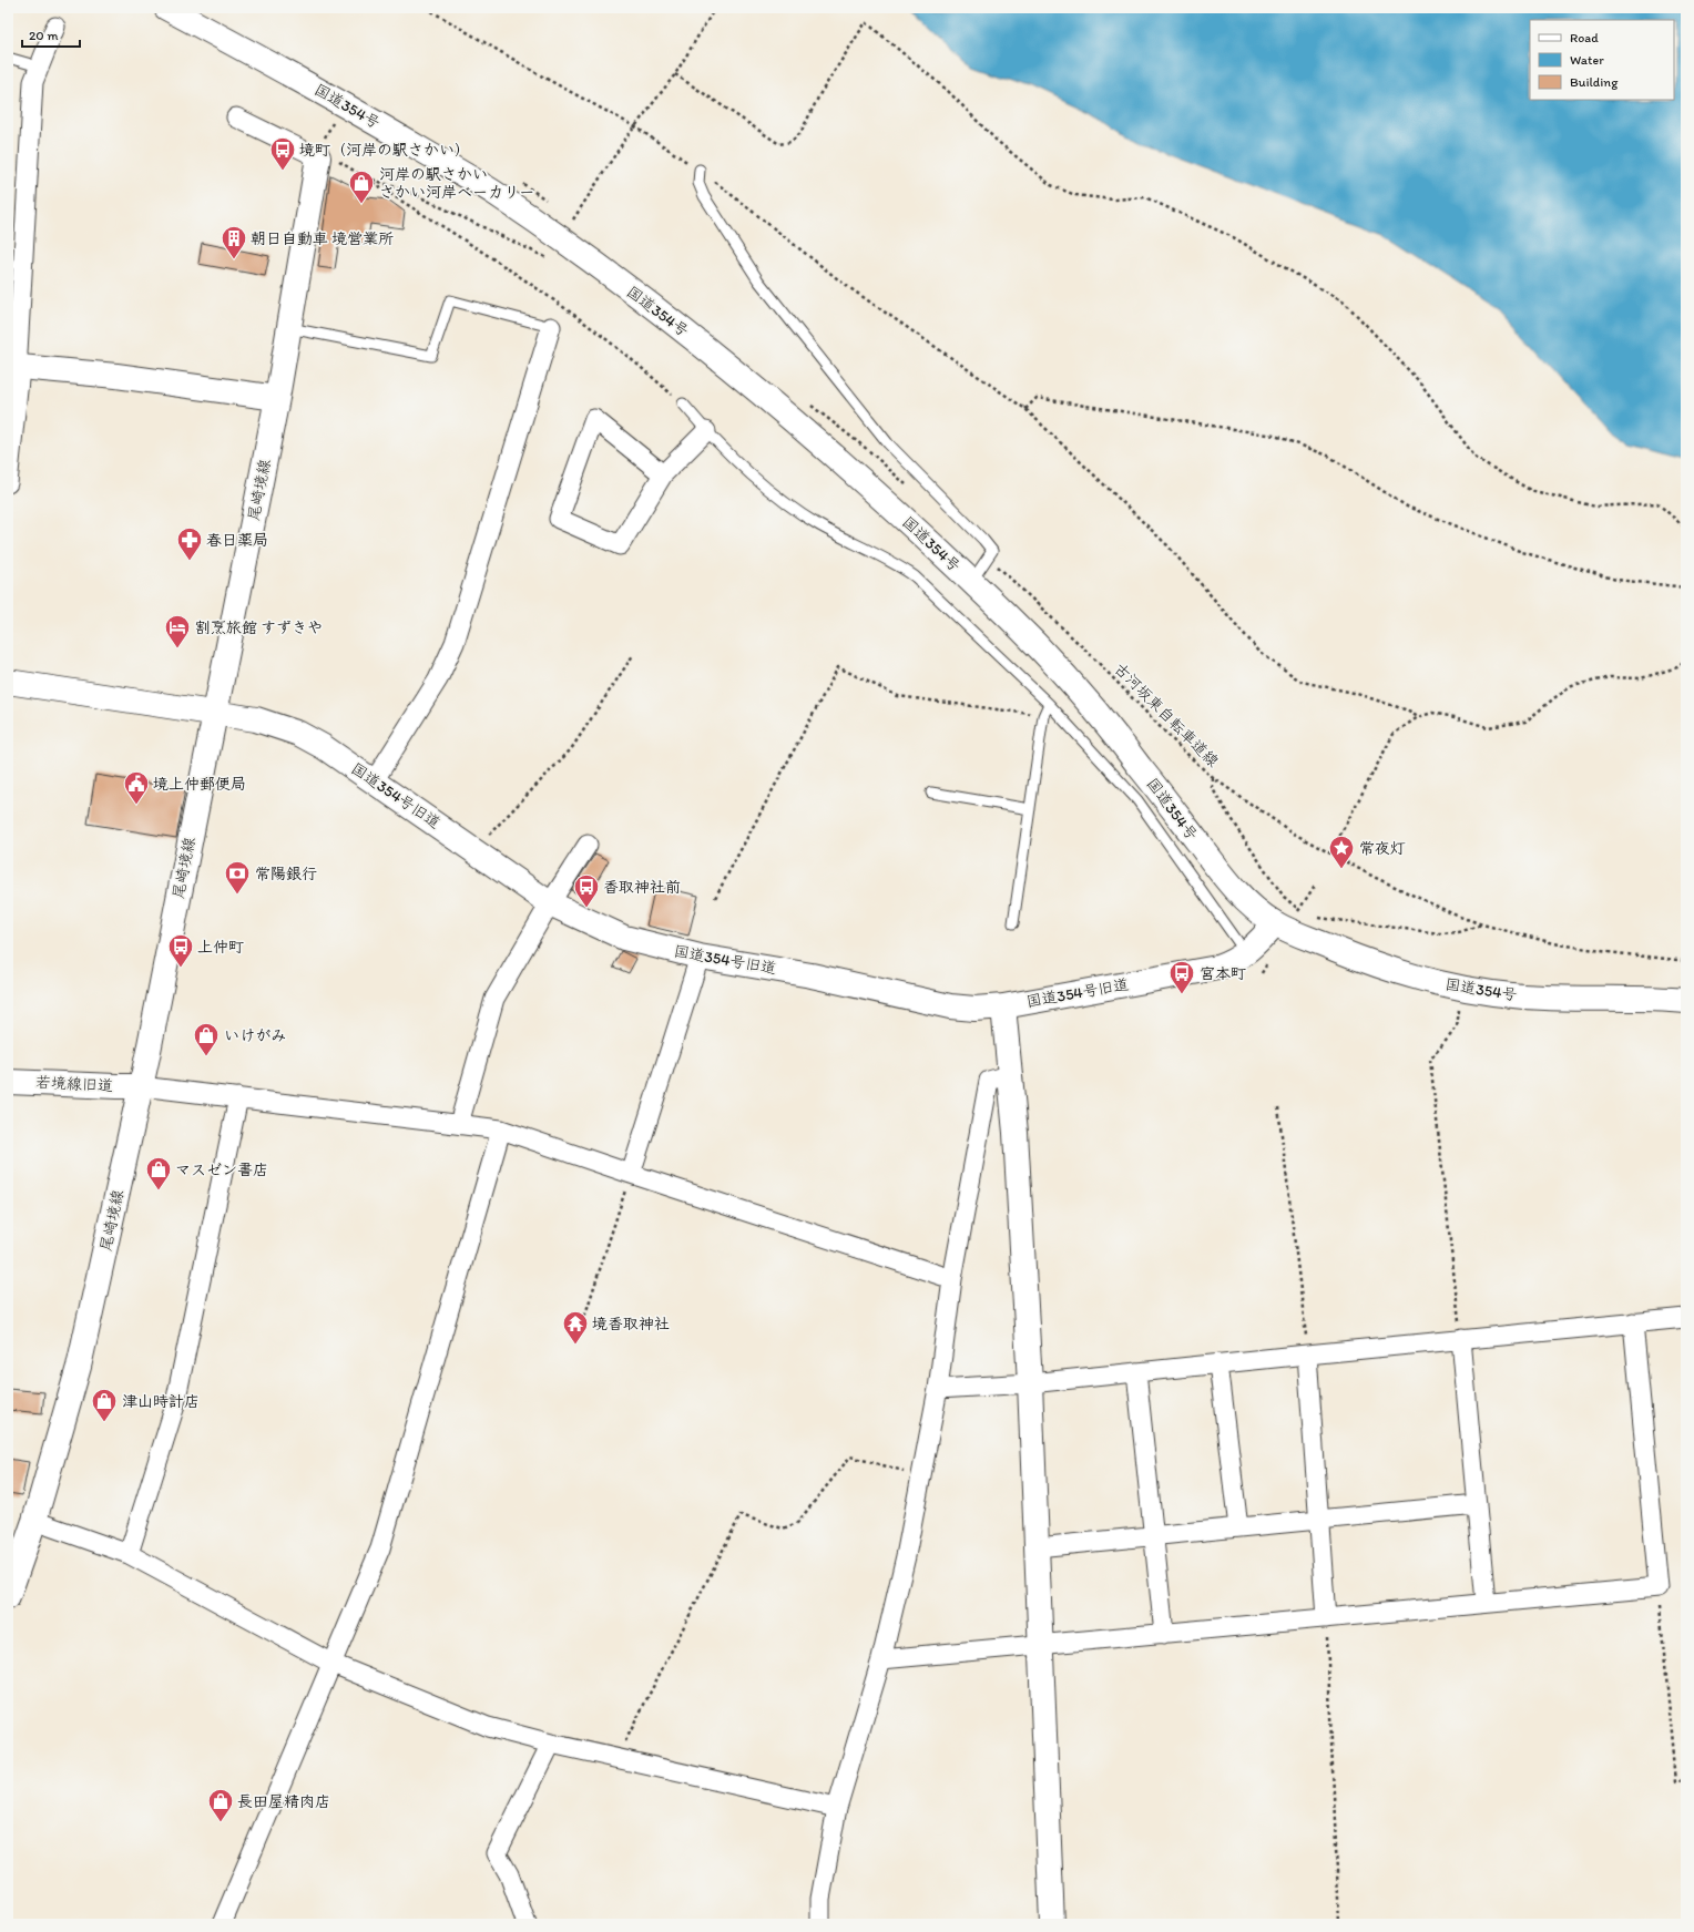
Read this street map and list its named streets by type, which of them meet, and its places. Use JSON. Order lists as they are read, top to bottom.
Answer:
{
  "streets": {
    "main road": [
      "国道354号",
      "尾崎境線",
      "国道354号旧道",
      "若境線旧道"
    ],
    "path": ["古河坂東自転車道線"]
  },
  "crossings": [
    ["国道354号", "国道354号旧道"],
    ["尾崎境線", "国道354号旧道"],
    ["尾崎境線", "若境線旧道"]
  ],
  "places": {
    "bus stop": [
      "境町（河岸の駅さかい）",
      "香取神社前",
      "上仲町",
      "宮本町"
    ],
    "shop": [
      "河岸の駅さかい さかい河岸ベーカリー",
      "いけがみ",
      "マスゼン書店",
      "津山時計店",
      "長田屋精肉店"
    ],
    "building": ["朝日自動車 境営業所"],
    "pharmacy": ["春日薬局"],
    "hotel": ["割烹旅館 すずきや"],
    "public building": ["境上仲郵便局"],
    "place": ["常夜灯"],
    "bank": ["常陽銀行"],
    "temple": ["境香取神社"]
  },
  "legend": ["Road", "Water", "Building"],
  "scale_bar": "20 m"
}
